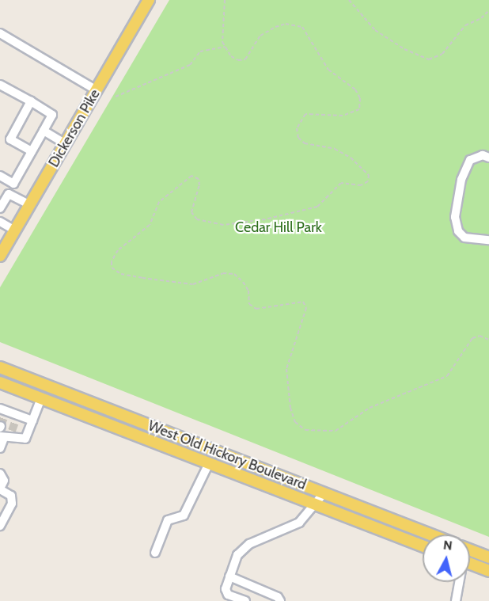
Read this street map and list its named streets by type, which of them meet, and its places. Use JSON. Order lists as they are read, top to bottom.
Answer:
{
  "streets": {
    "main road": ["Dickerson Pike", "West Old Hickory Boulevard"]
  },
  "parks": ["Cedar Hill Park"],
  "north": "top"
}
